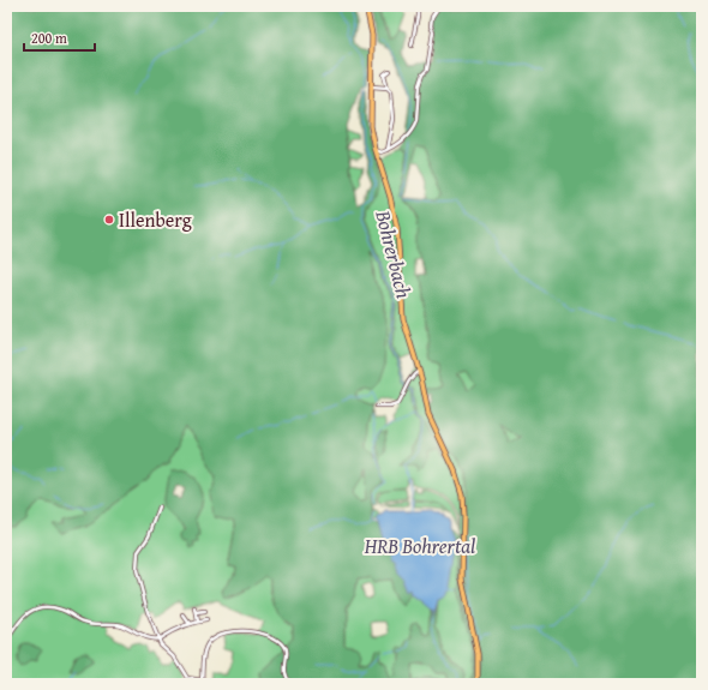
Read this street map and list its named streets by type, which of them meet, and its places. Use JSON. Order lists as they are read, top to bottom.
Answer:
{
  "water": ["Bohrerbach", "HRB Bohrertal"],
  "places": ["Illenberg"],
  "scale_bar": "200 m"
}
